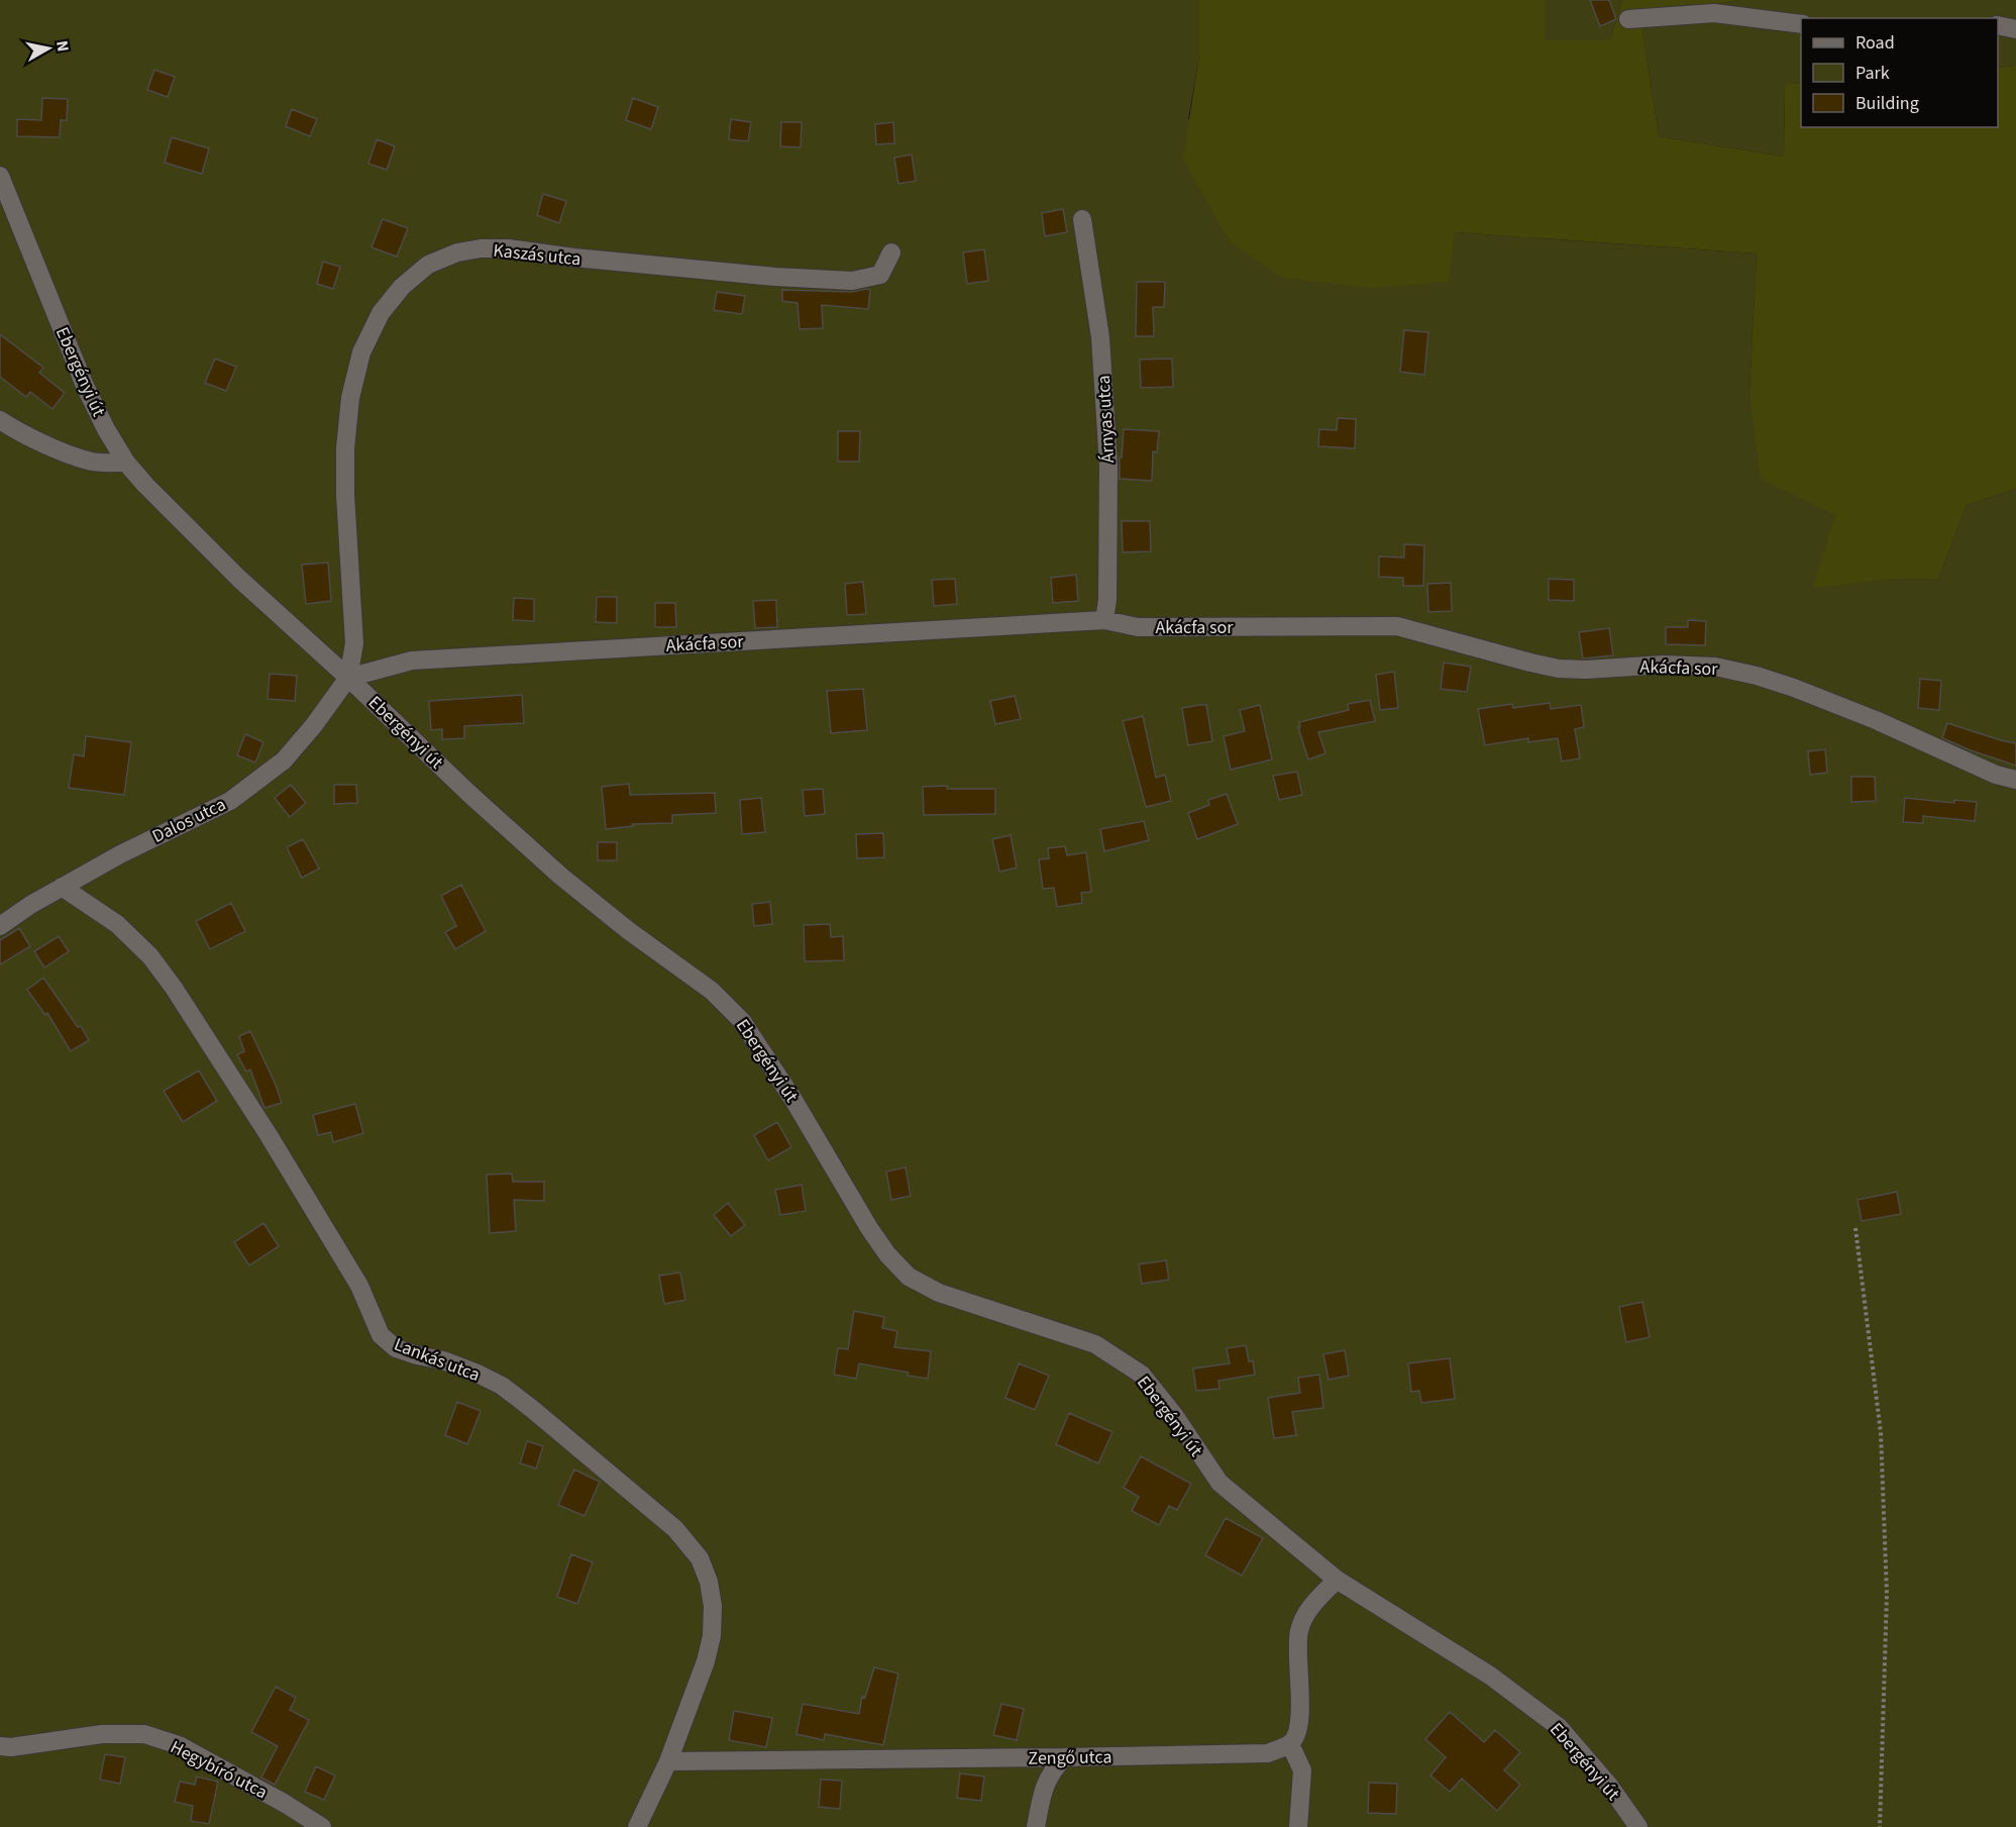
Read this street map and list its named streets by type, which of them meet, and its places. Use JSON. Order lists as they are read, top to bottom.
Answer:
{
  "streets": {
    "street": [
      "Kaszás utca",
      "Ebergényi út",
      "Árnyas utca",
      "Akácfa sor",
      "Dalos utca",
      "Lankás utca",
      "Zengő utca",
      "Hegybíró utca"
    ]
  },
  "crossings": [
    ["Kaszás utca", "Ebergényi út"],
    ["Kaszás utca", "Akácfa sor"],
    ["Kaszás utca", "Dalos utca"],
    ["Ebergényi út", "Akácfa sor"],
    ["Ebergényi út", "Dalos utca"],
    ["Árnyas utca", "Akácfa sor"],
    ["Akácfa sor", "Dalos utca"],
    ["Dalos utca", "Lankás utca"],
    ["Lankás utca", "Zengő utca"]
  ],
  "legend": ["Road", "Park", "Building"],
  "north": "right"
}
